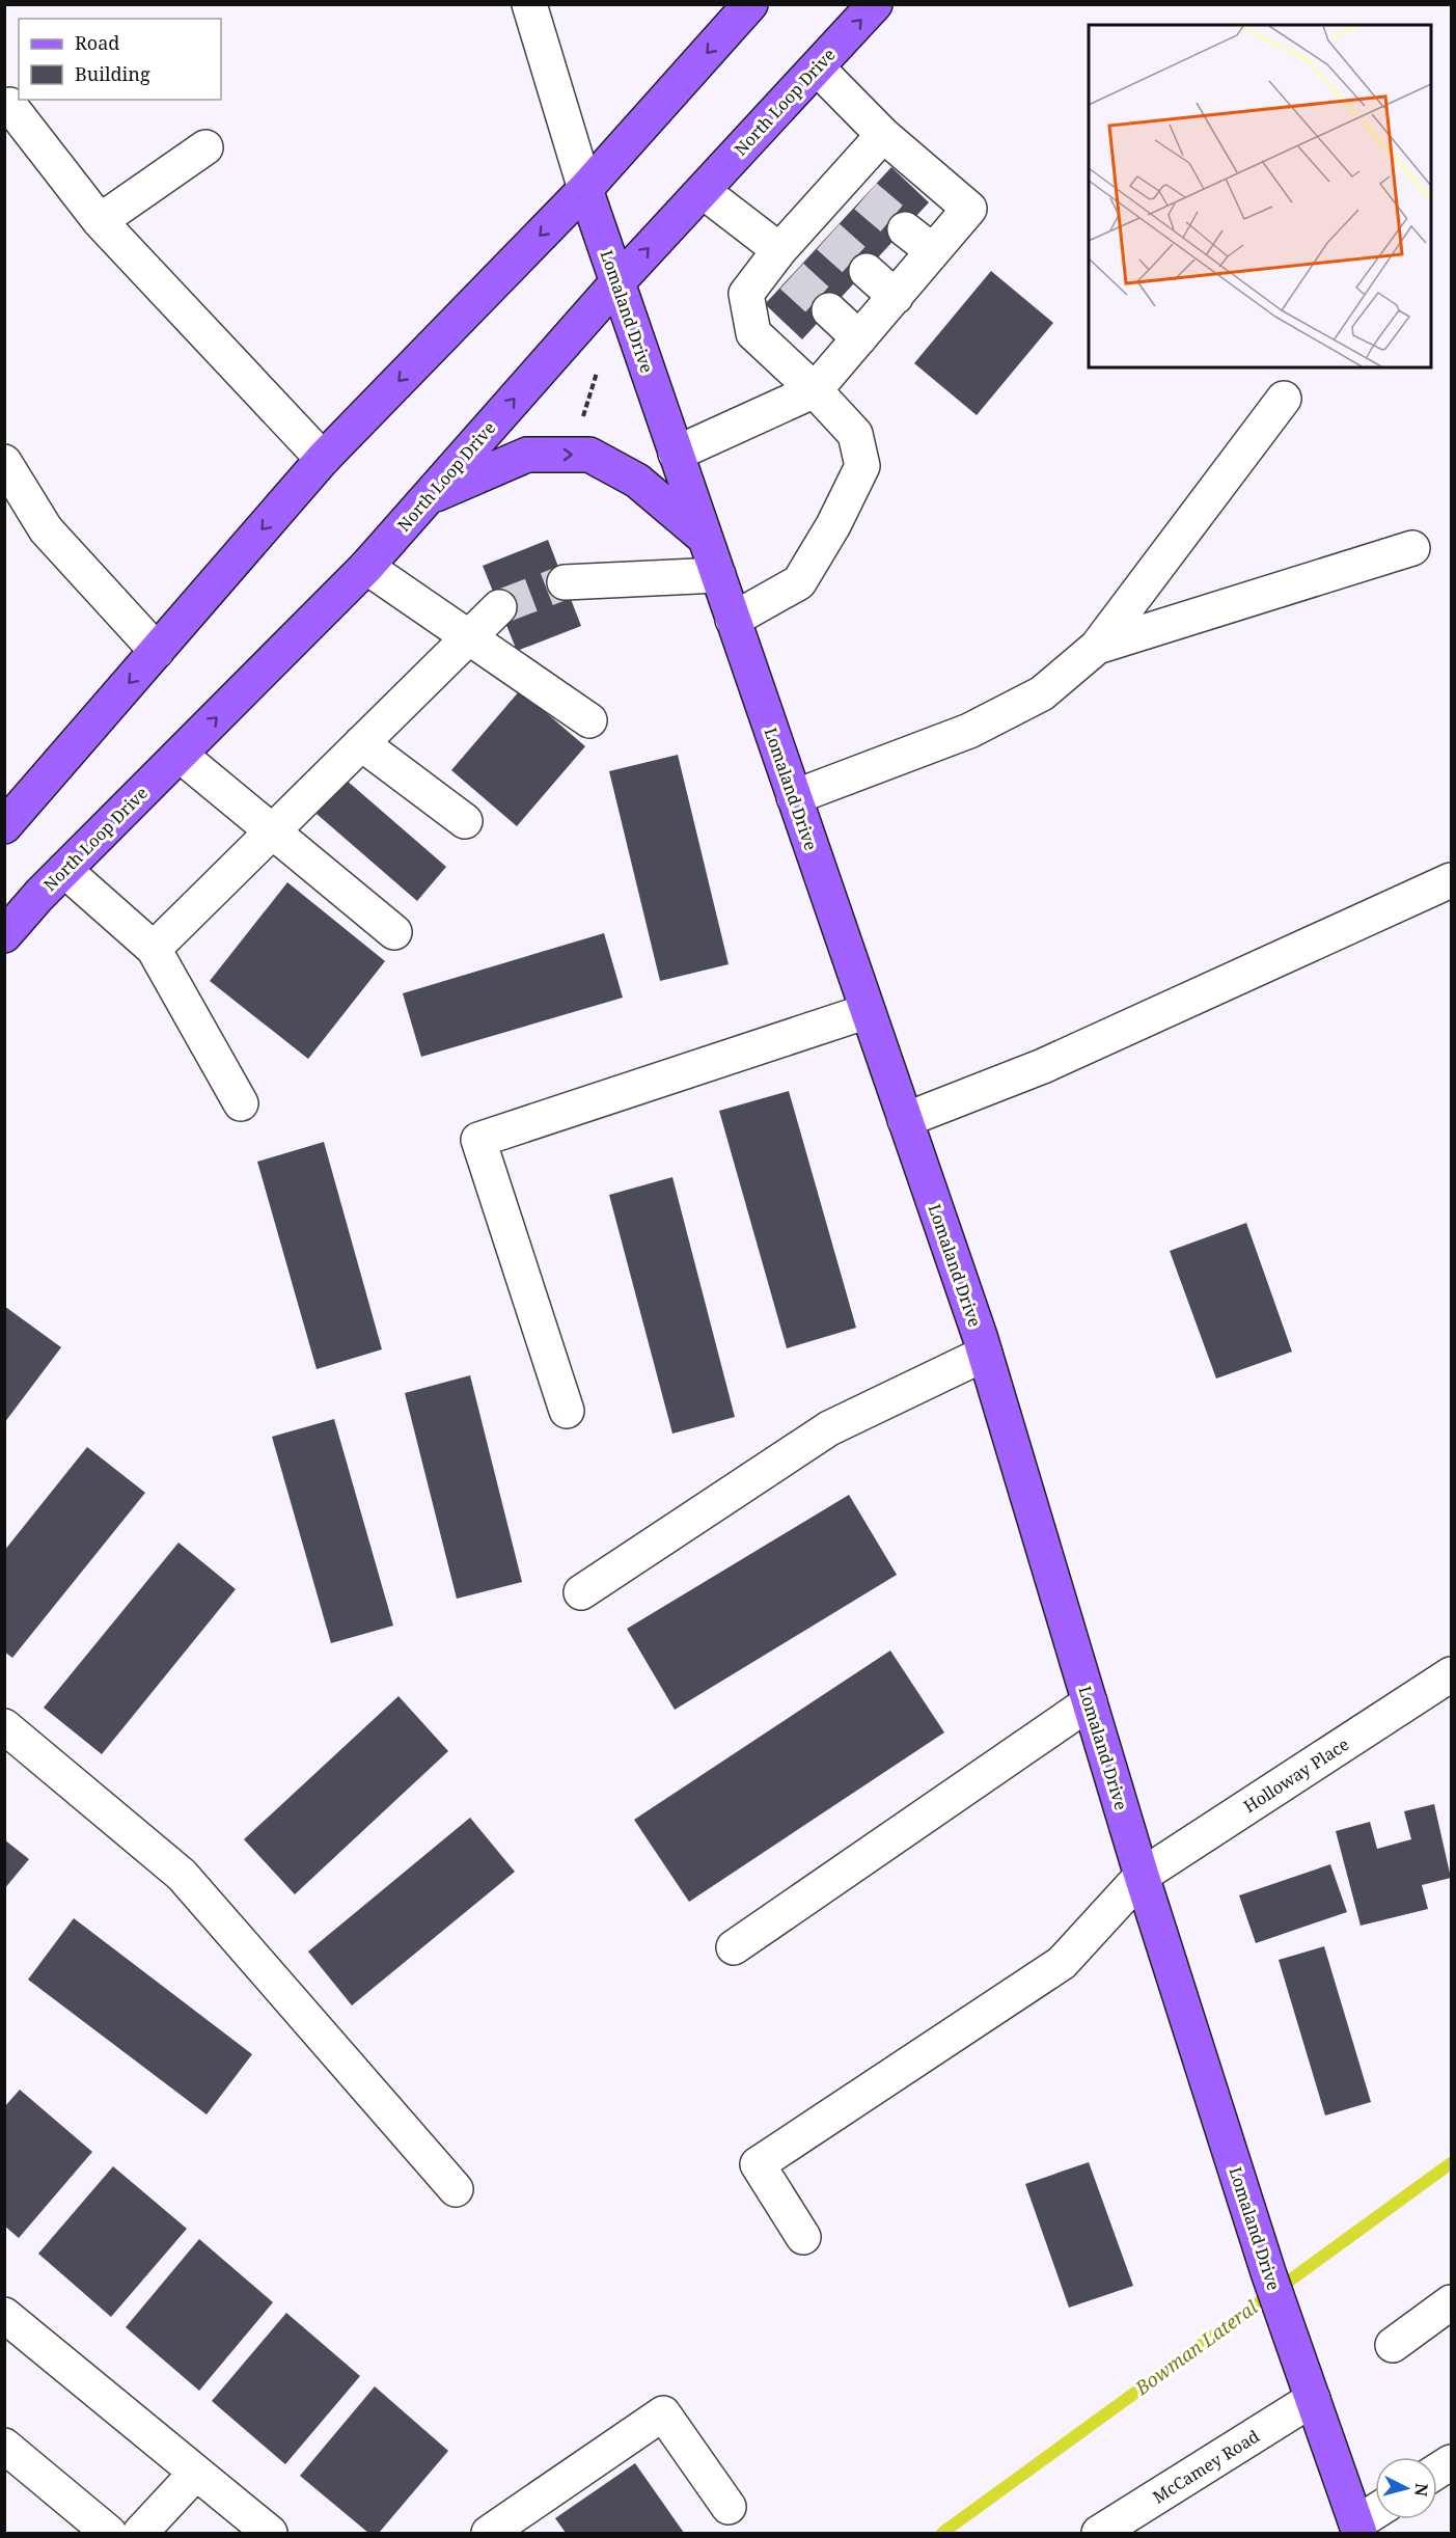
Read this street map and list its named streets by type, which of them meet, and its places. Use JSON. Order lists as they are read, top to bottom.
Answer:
{
  "streets": {
    "main road": ["North Loop Drive", "Lomaland Drive"],
    "street": ["Holloway Place", "McCamey Road"]
  },
  "crossings": [
    ["North Loop Drive", "Lomaland Drive"],
    ["Lomaland Drive", "Holloway Place"],
    ["Lomaland Drive", "McCamey Road"]
  ],
  "water": ["Bowman Lateral"],
  "legend": ["Road", "Building"],
  "north": "right"
}
